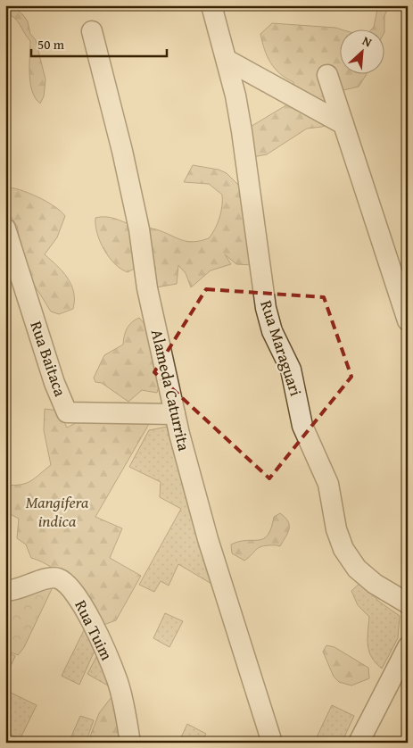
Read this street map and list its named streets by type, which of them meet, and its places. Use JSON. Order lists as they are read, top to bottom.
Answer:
{
  "streets": {
    "street": [
      "Rua Maraguari",
      "Rua Baitaca",
      "Alameda Caturrita",
      "Rua Tuim"
    ]
  },
  "crossings": [
    ["Rua Baitaca", "Alameda Caturrita"]
  ],
  "parks": ["Mangifera indica"],
  "scale_bar": "50 m",
  "north": "top right"
}
